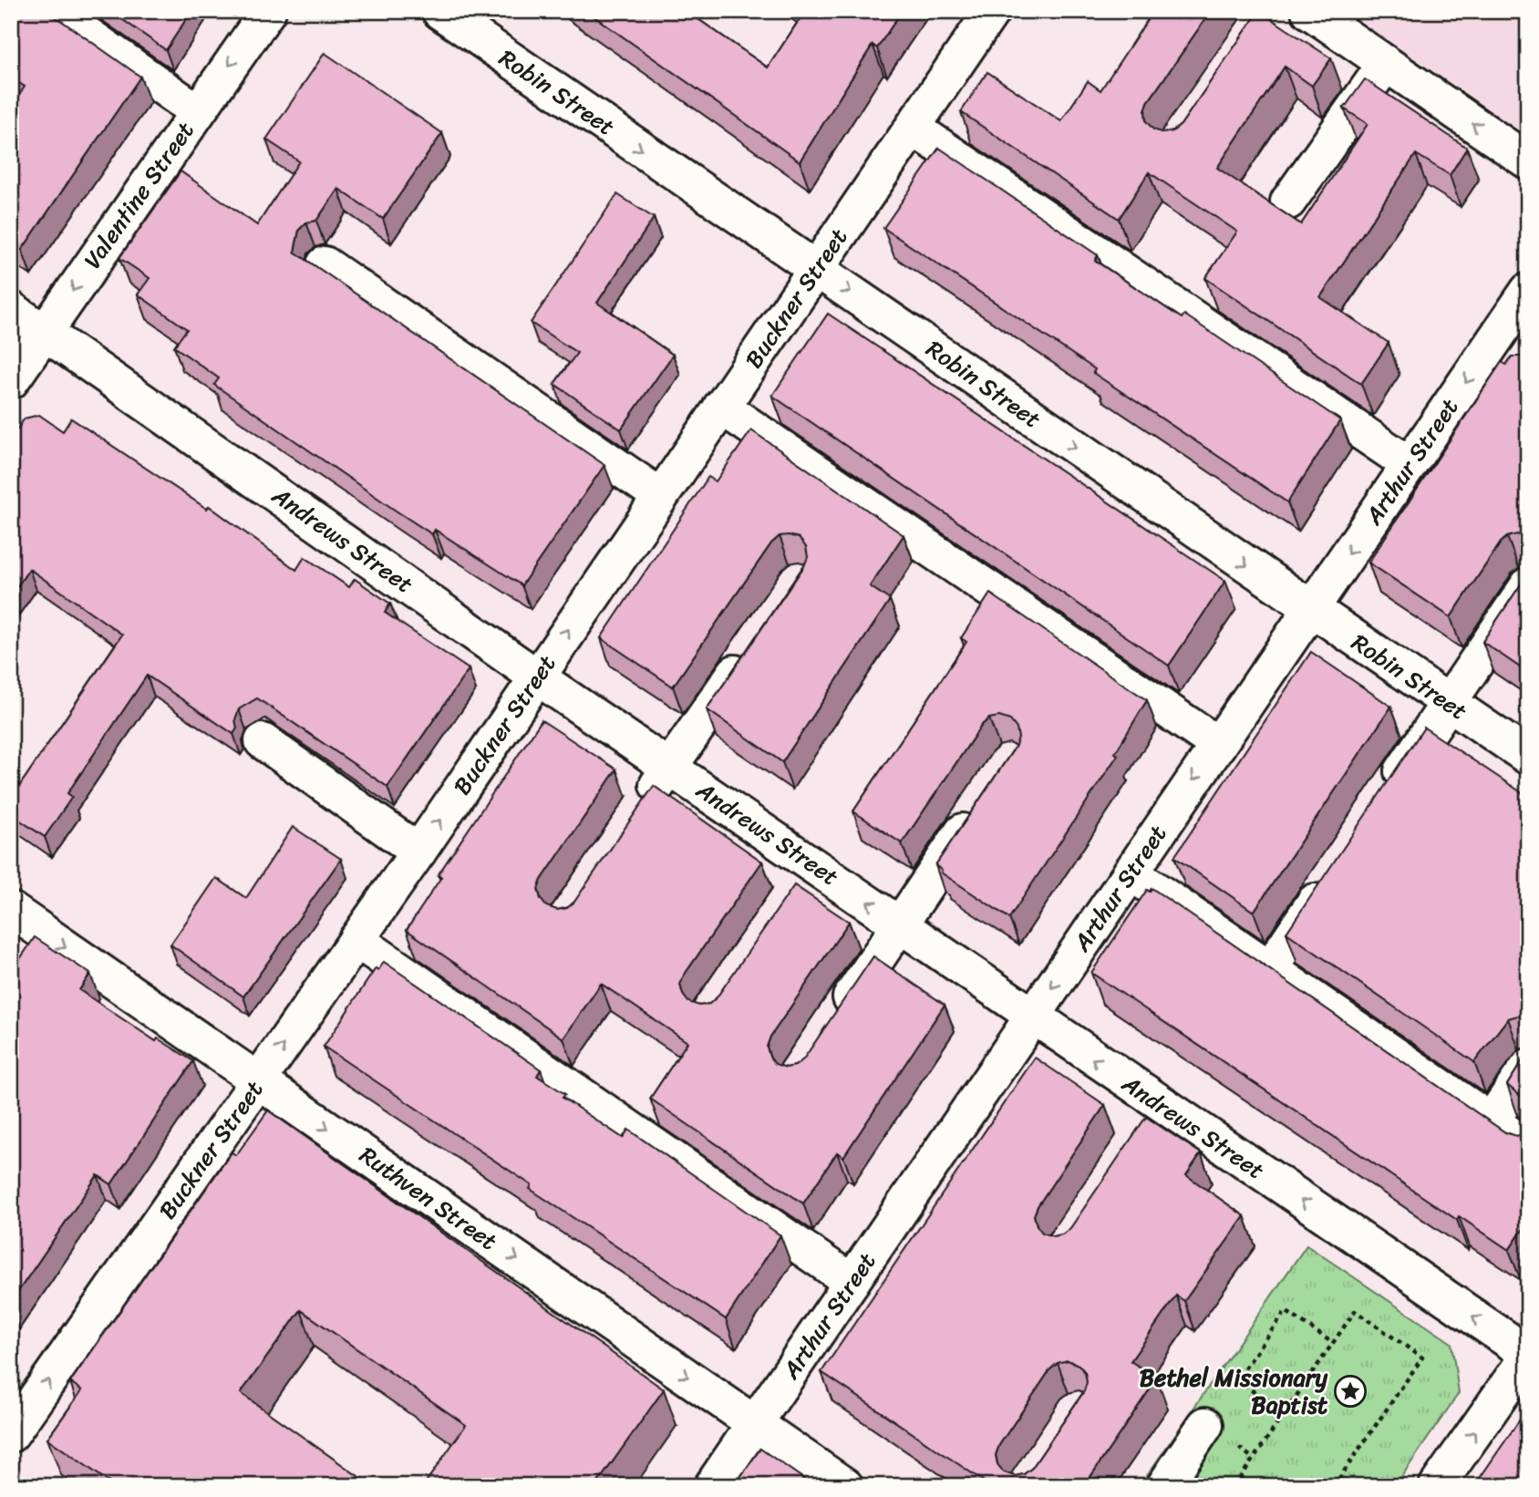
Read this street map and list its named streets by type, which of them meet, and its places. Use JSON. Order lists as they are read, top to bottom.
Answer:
{
  "streets": {
    "street": [
      "Robin Street",
      "Valentine Street",
      "Buckner Street",
      "Arthur Street",
      "Andrews Street",
      "Ruthven Street"
    ]
  },
  "crossings": [
    ["Robin Street", "Buckner Street"],
    ["Robin Street", "Arthur Street"],
    ["Valentine Street", "Andrews Street"],
    ["Buckner Street", "Andrews Street"],
    ["Buckner Street", "Ruthven Street"],
    ["Arthur Street", "Andrews Street"],
    ["Arthur Street", "Ruthven Street"]
  ],
  "one_way": ["Valentine Street", "Buckner Street"],
  "places": {
    "place": ["Bethel Missionary Baptist"]
  }
}
